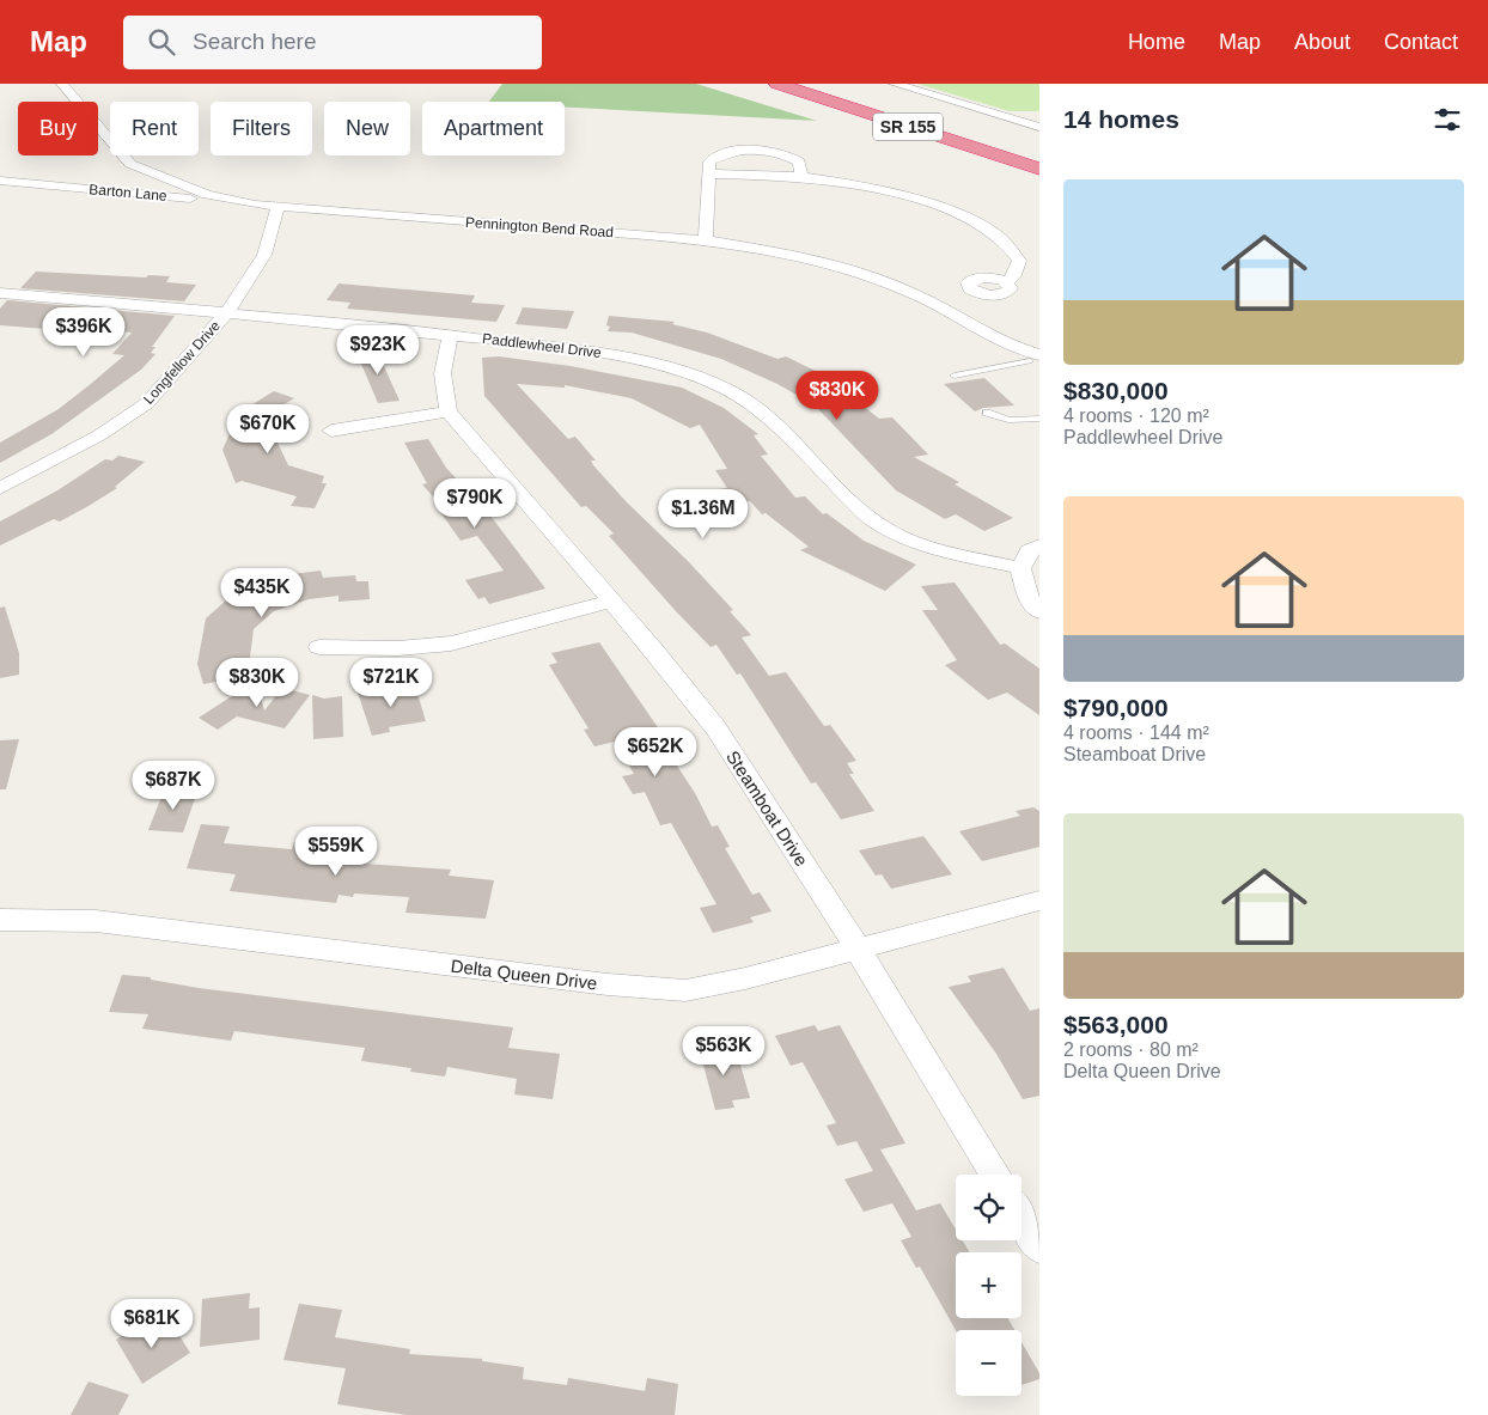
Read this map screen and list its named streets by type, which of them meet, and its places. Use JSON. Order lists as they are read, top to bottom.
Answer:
{
  "streets": {
    "highway": ["SR 155"],
    "street": [
      "Barton Lane",
      "Pennington Bend Road",
      "Paddlewheel Drive",
      "Longfellow Drive",
      "Steamboat Drive",
      "Delta Queen Drive"
    ]
  },
  "crossings": [
    ["Barton Lane", "Pennington Bend Road"],
    ["Pennington Bend Road", "Longfellow Drive"],
    ["Paddlewheel Drive", "Longfellow Drive"],
    ["Paddlewheel Drive", "Steamboat Drive"],
    ["Steamboat Drive", "Delta Queen Drive"]
  ],
  "page": {
    "header": "Map",
    "search": "Search here",
    "nav": [
      "Home",
      "Map",
      "About",
      "Contact"
    ],
    "heading": "14 homes",
    "chip": [
      "Buy",
      "Rent",
      "Filters",
      "New",
      "Apartment"
    ],
    "list": [
      {
        "name": "$830,000",
        "note": "4 rooms · 120 m² · Paddlewheel Drive"
      },
      {
        "name": "$790,000",
        "note": "4 rooms · 144 m² · Steamboat Drive"
      },
      {
        "name": "$563,000",
        "note": "2 rooms · 80 m² · Delta Queen Drive"
      }
    ],
    "price": [
      "$396K",
      "$923K",
      "$830K",
      "$670K",
      "$790K",
      "$1.36M",
      "$435K",
      "$830K",
      "$721K",
      "$652K",
      "$687K",
      "$559K",
      "$563K",
      "$681K"
    ],
    "map_buttons": ["+", "−"]
  }
}
